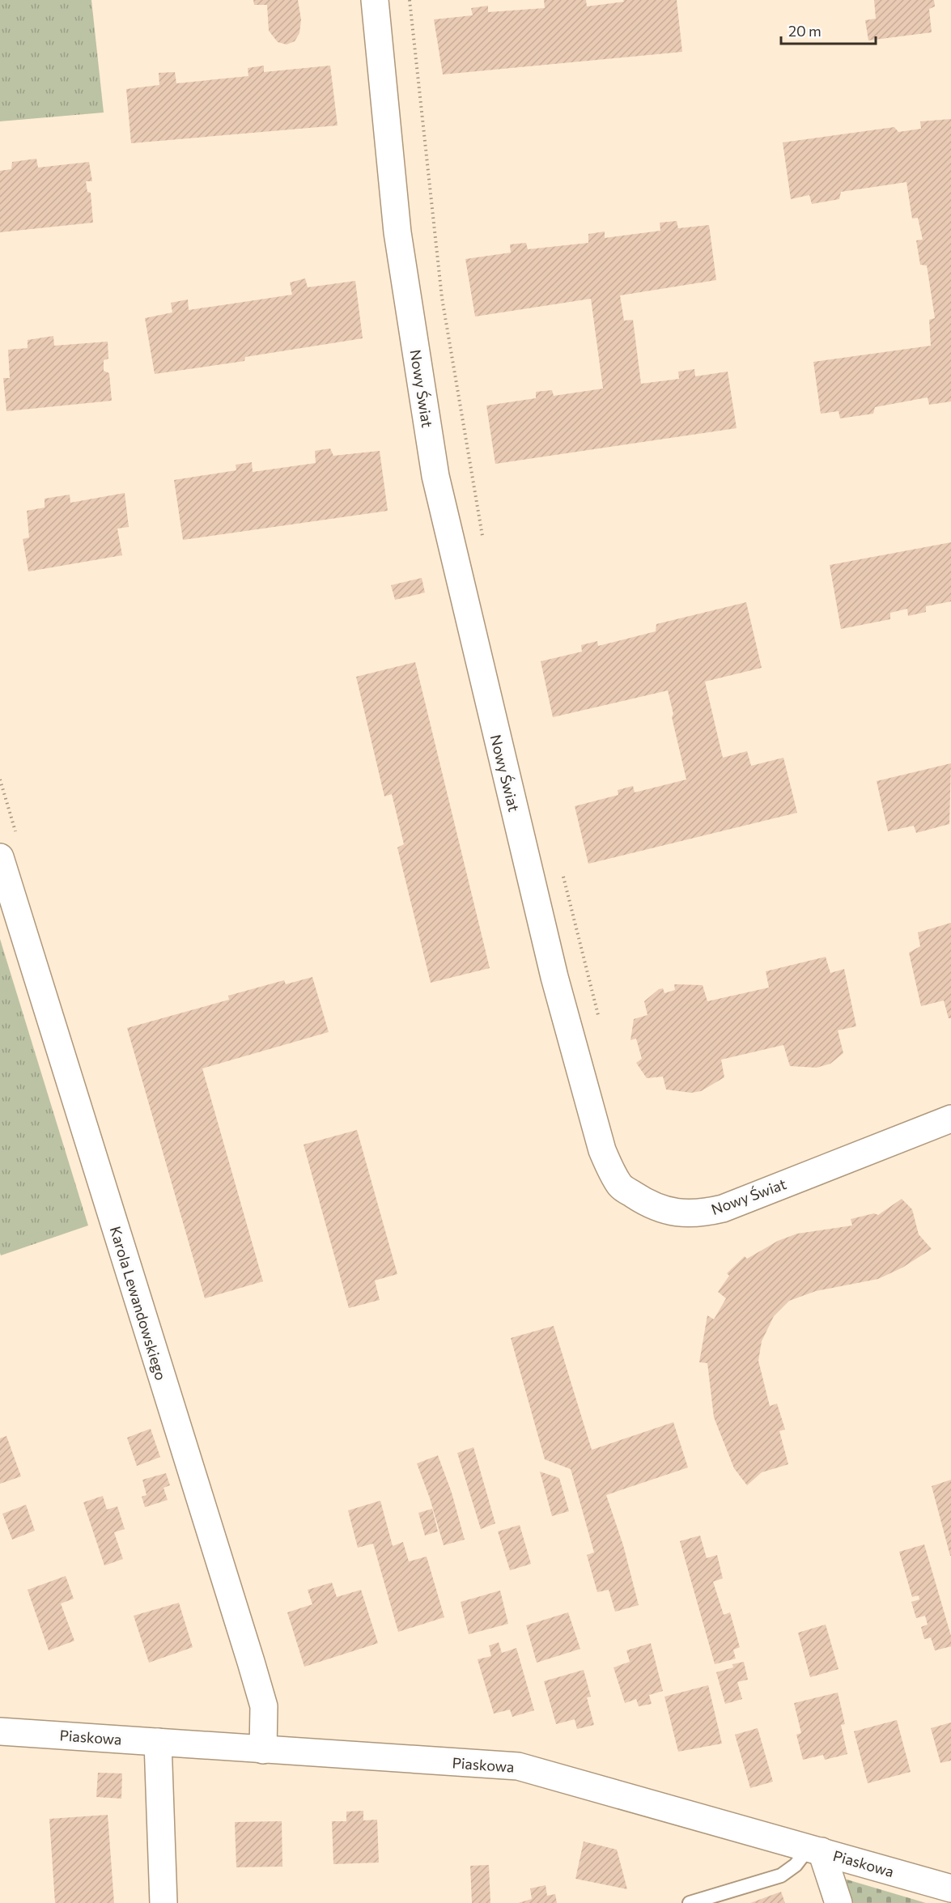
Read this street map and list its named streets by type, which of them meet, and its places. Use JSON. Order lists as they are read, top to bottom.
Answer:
{
  "streets": {
    "street": ["Nowy Świat", "Karola Lewandowskiego", "Piaskowa"]
  },
  "crossings": [
    ["Karola Lewandowskiego", "Piaskowa"]
  ],
  "scale_bar": "20 m"
}
